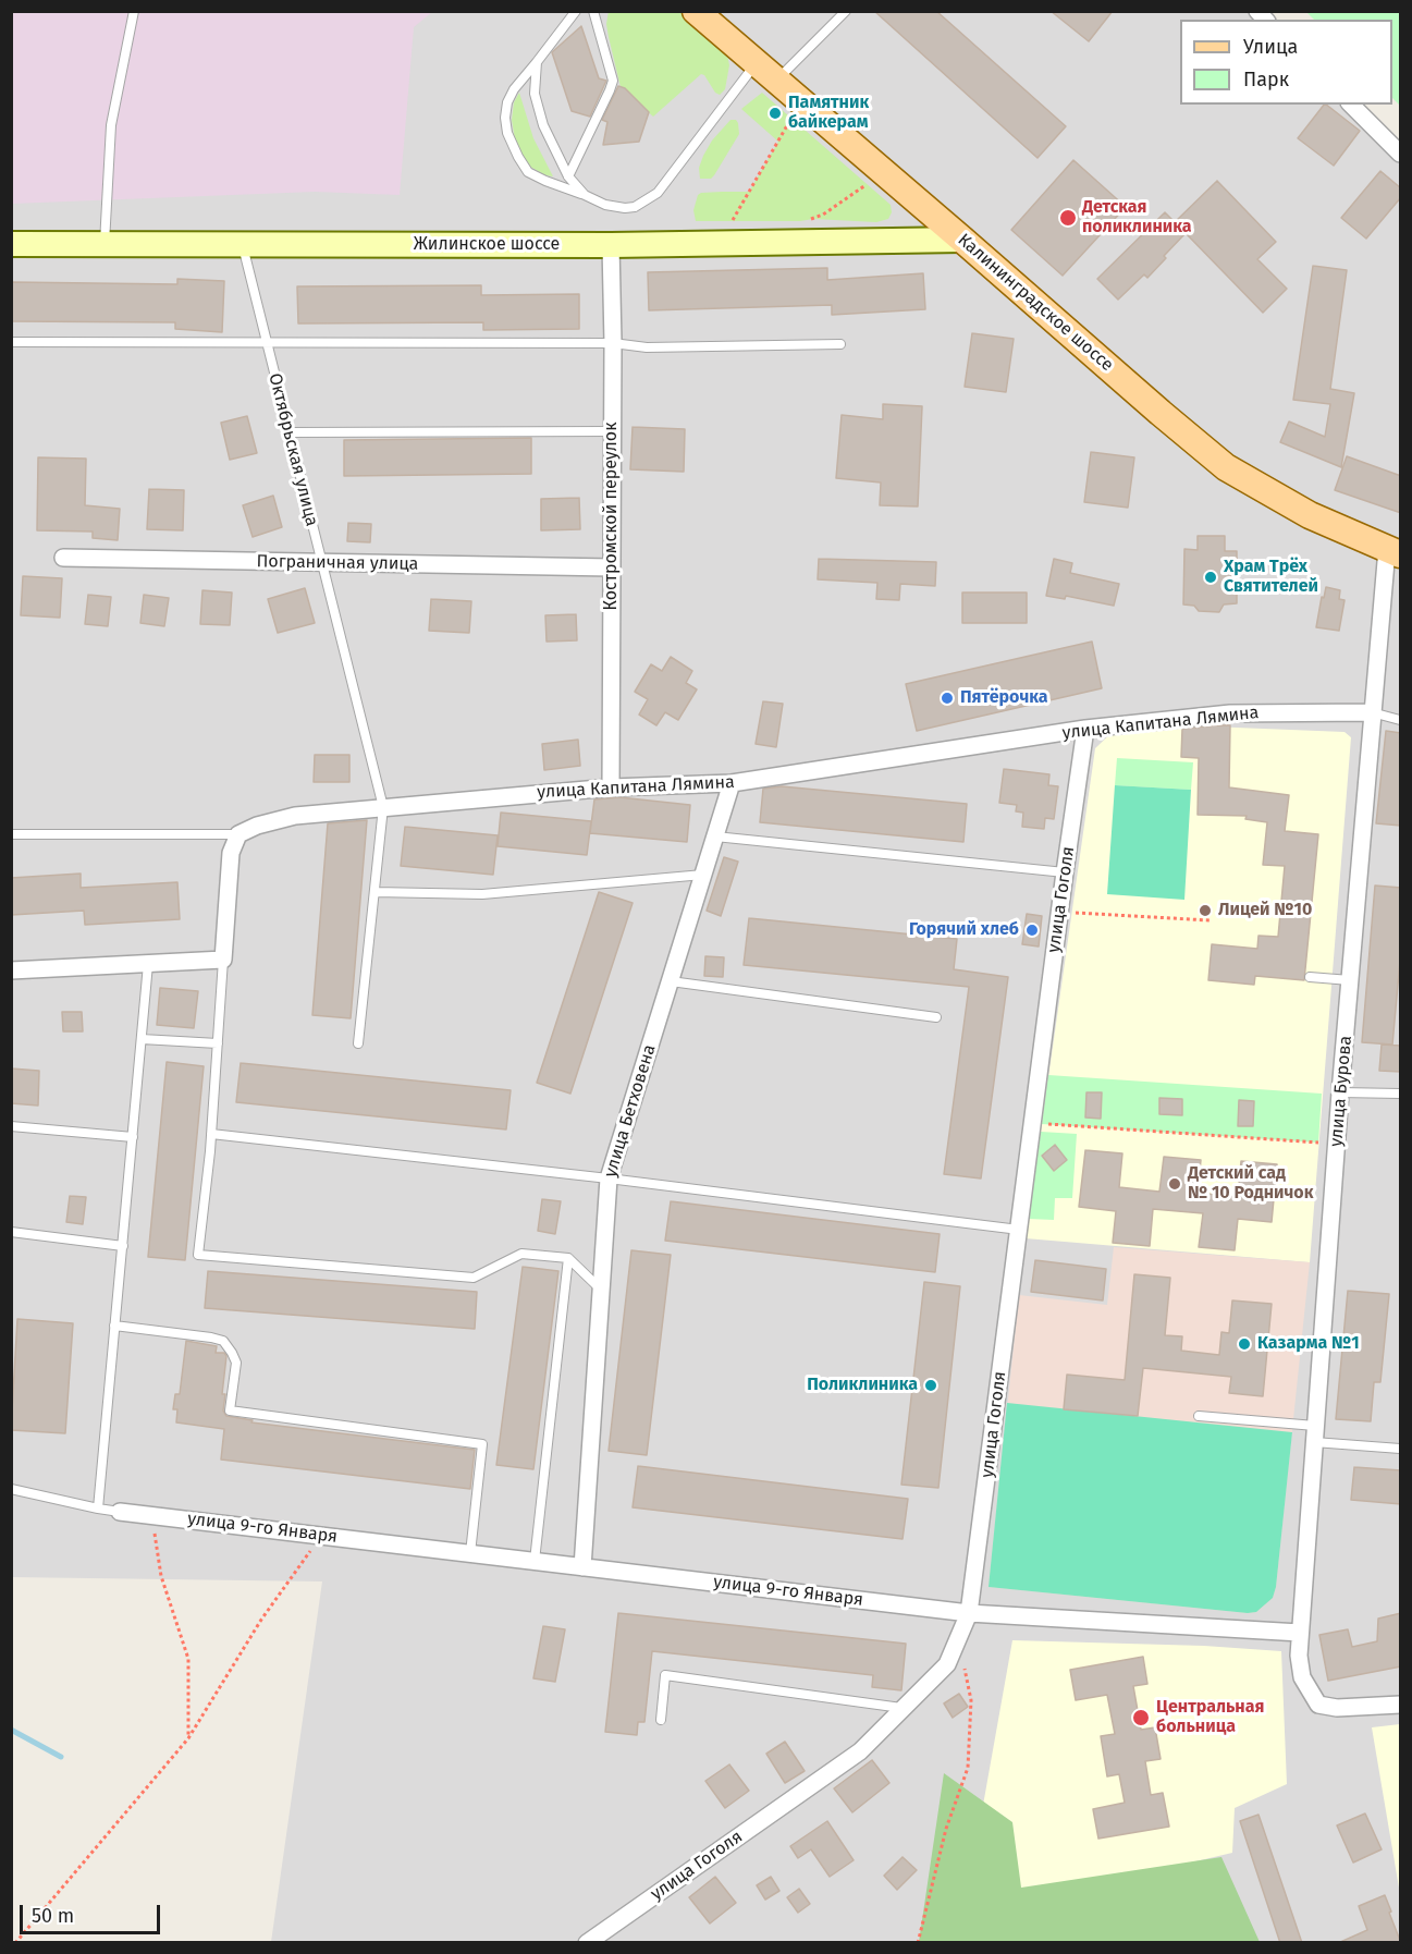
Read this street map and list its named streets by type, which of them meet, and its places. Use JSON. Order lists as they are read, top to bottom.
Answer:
{
  "streets": {
    "main road": ["Калининградское шоссе"],
    "street": [
      "Жилинское шоссе",
      "Костромской переулок",
      "Пограничная улица",
      "улица Капитана Лямина",
      "улица Гоголя",
      "улица Бурова",
      "улица Бетховена",
      "улица 9-го Января"
    ],
    "lane": ["Октябрьская улица"]
  },
  "crossings": [
    ["Жилинское шоссе", "Калининградское шоссе"],
    ["Жилинское шоссе", "Октябрьская улица"],
    ["Жилинское шоссе", "Костромской переулок"],
    ["Калининградское шоссе", "улица Бурова"],
    ["Октябрьская улица", "Пограничная улица"],
    ["Октябрьская улица", "улица Капитана Лямина"],
    ["Костромской переулок", "Пограничная улица"],
    ["Костромской переулок", "улица Капитана Лямина"],
    ["улица Капитана Лямина", "улица Гоголя"],
    ["улица Капитана Лямина", "улица Бурова"],
    ["улица Капитана Лямина", "улица Бетховена"],
    ["улица Гоголя", "улица 9-го Января"],
    ["улица Бурова", "улица 9-го Января"],
    ["улица Бетховена", "улица 9-го Января"]
  ],
  "places": [
    "Памятник байкерам",
    "Детская поликлиника",
    "Храм Трёх Святителей",
    "Пятёрочка",
    "Лицей №10",
    "Горячий хлеб",
    "Детский сад № 10 Родничок",
    "Казарма №1",
    "Поликлиника",
    "Центральная больница"
  ],
  "legend": ["Улица", "Парк"],
  "scale_bar": "50 m"
}
